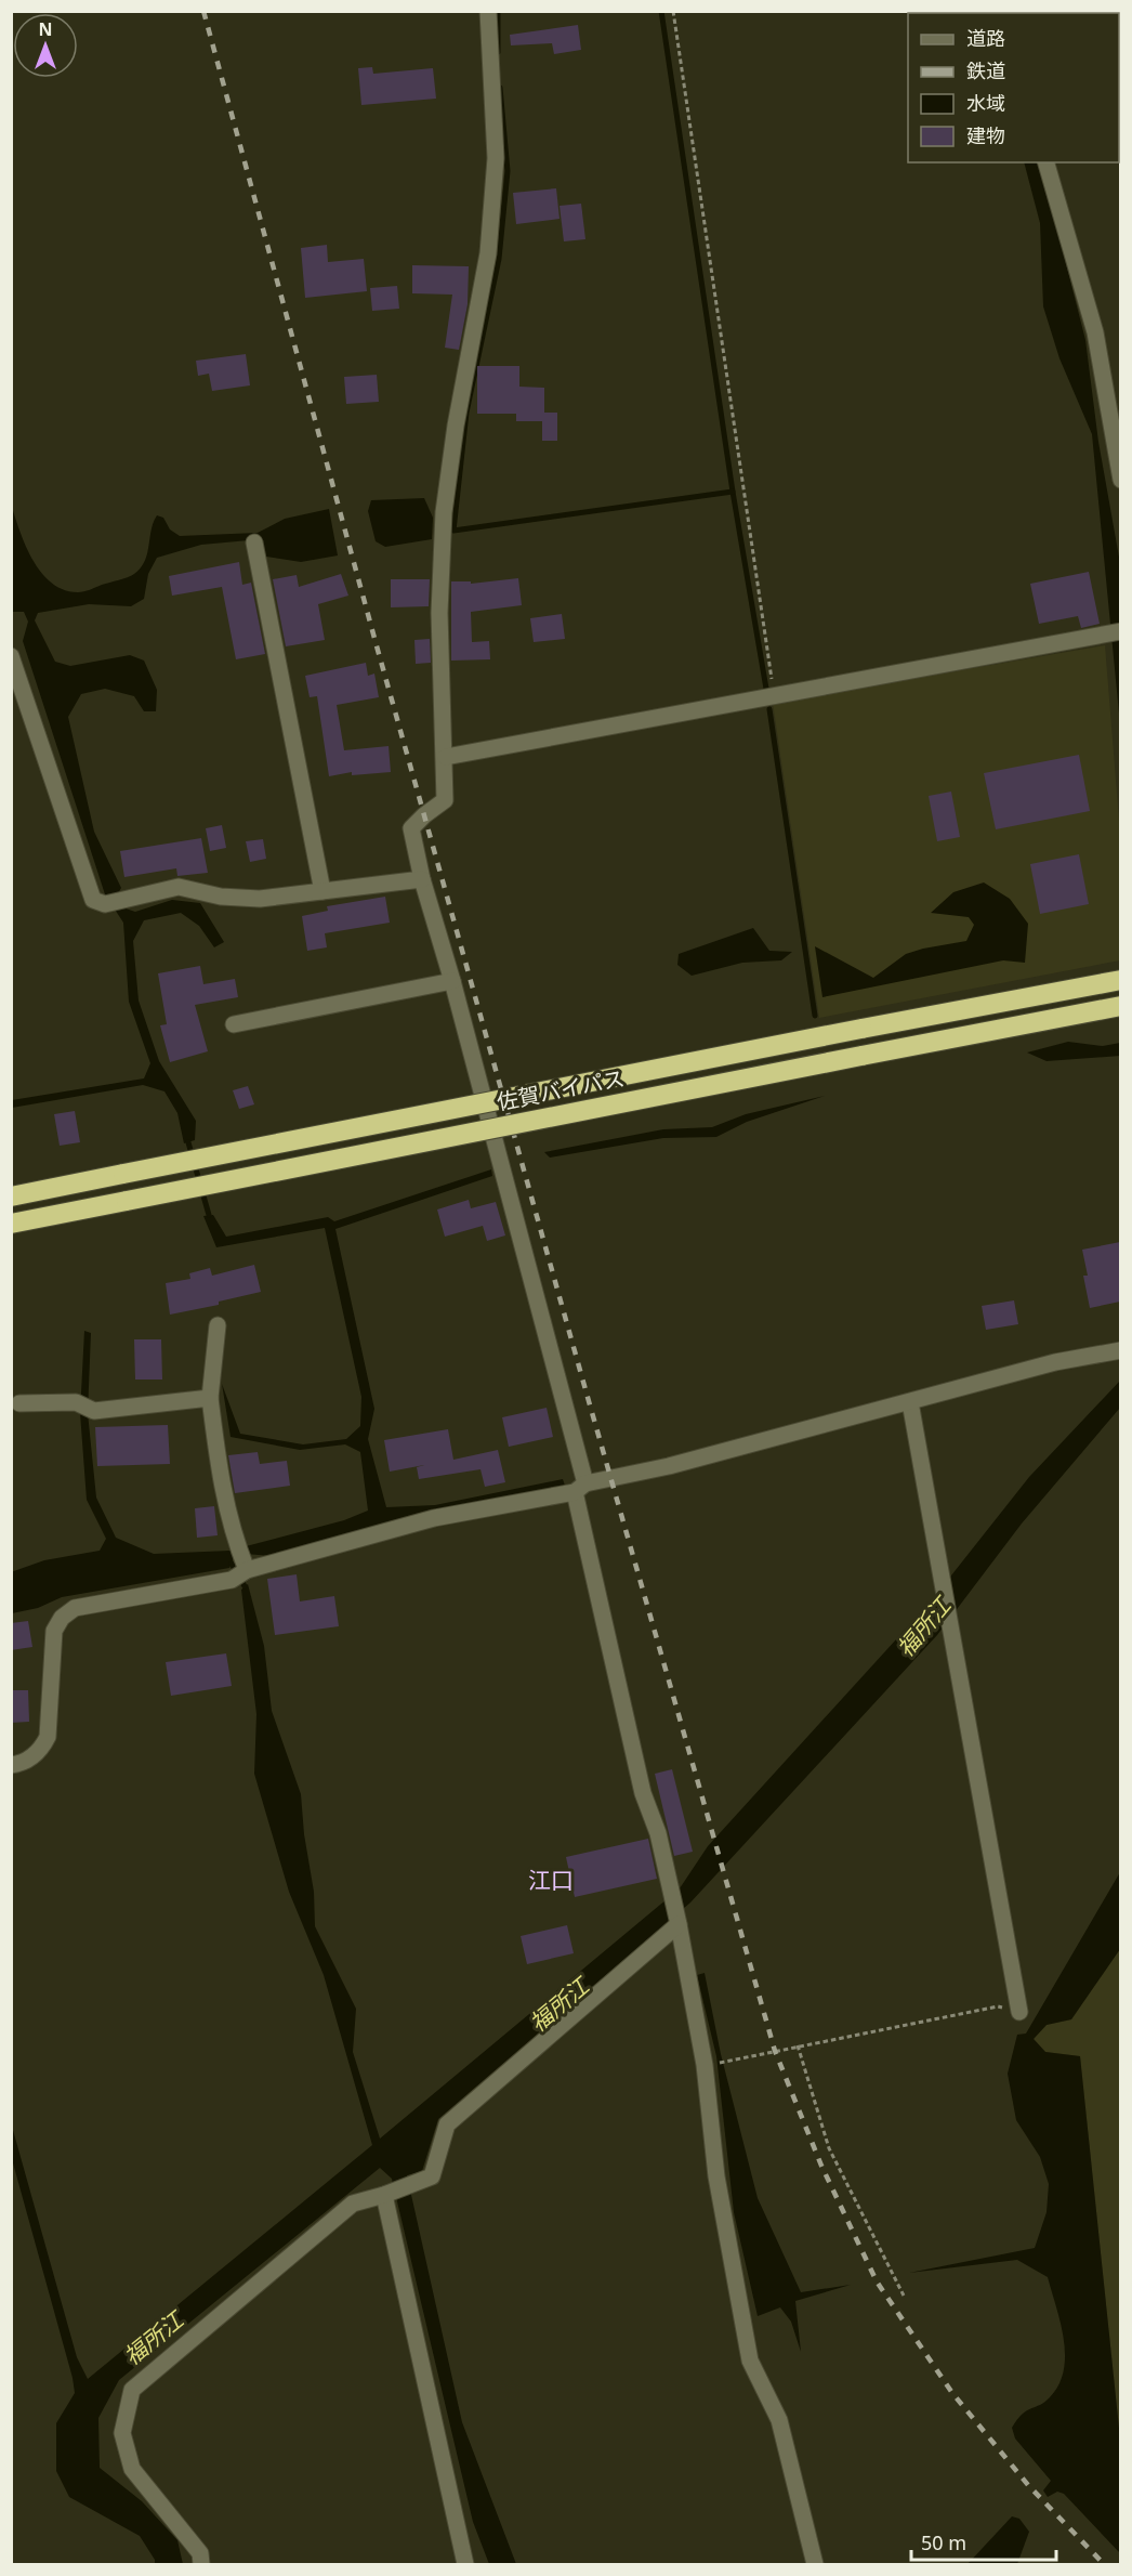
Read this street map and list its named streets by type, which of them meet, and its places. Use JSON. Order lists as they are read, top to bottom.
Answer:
{
  "streets": {
    "highway": ["佐賀バイパス"]
  },
  "districts": ["江口"],
  "water": ["福所江"],
  "legend": [
    "道路",
    "鉄道",
    "水域",
    "建物"
  ],
  "scale_bar": "50 m",
  "north": "top"
}
